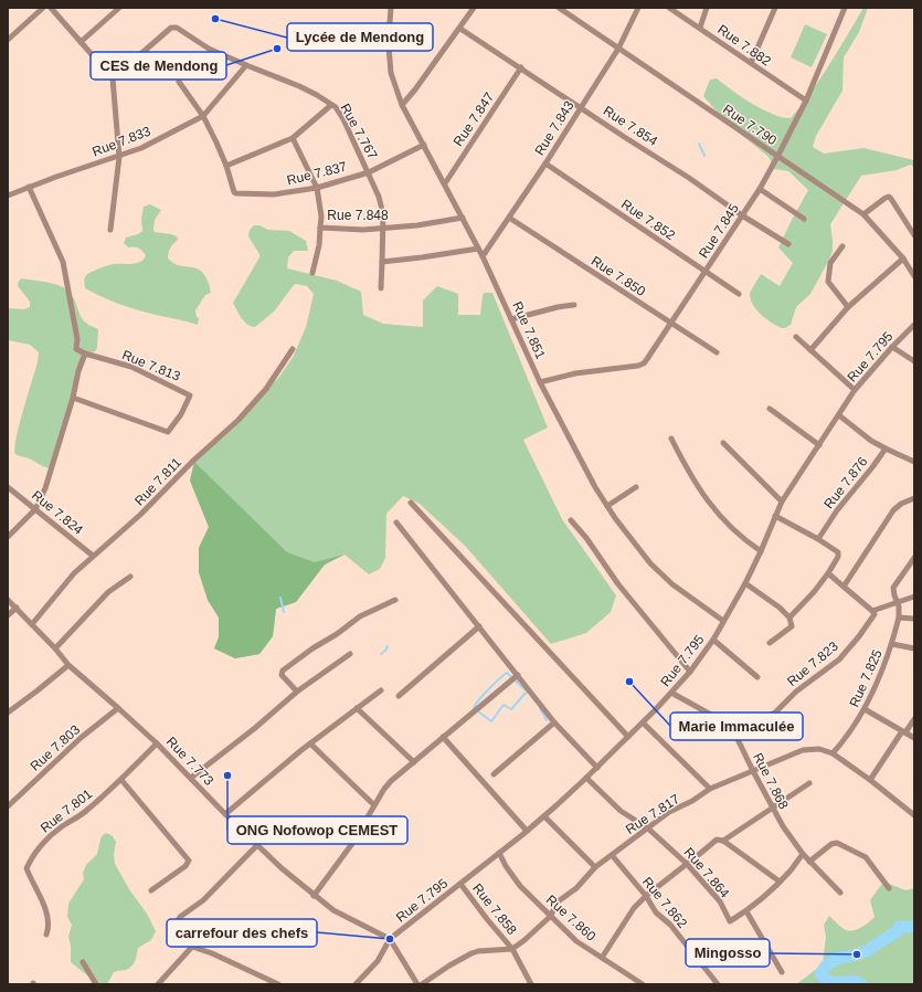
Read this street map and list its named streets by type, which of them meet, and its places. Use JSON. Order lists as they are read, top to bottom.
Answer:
{
  "streets": {
    "street": [
      "Rue 7.882",
      "Rue 7.847",
      "Rue 7.790",
      "Rue 7.854",
      "Rue 7.843",
      "Rue 7.767",
      "Rue 7.833",
      "Rue 7.837",
      "Rue 7.848",
      "Rue 7.852",
      "Rue 7.845",
      "Rue 7.850",
      "Rue 7.851",
      "Rue 7.795",
      "Rue 7.813",
      "Rue 7.811",
      "Rue 7.876",
      "Rue 7.824",
      "Rue 7.823",
      "Rue 7.825",
      "Rue 7.803",
      "Rue 7.773",
      "Rue 7.868",
      "Rue 7.801",
      "Rue 7.817",
      "Rue 7.864",
      "Rue 7.862",
      "Rue 7.858",
      "Rue 7.860"
    ]
  },
  "crossings": [
    ["Rue 7.882", "Rue 7.845"],
    ["Rue 7.847", "Rue 7.854"],
    ["Rue 7.847", "Rue 7.851"],
    ["Rue 7.790", "Rue 7.843"],
    ["Rue 7.790", "Rue 7.845"],
    ["Rue 7.854", "Rue 7.843"],
    ["Rue 7.854", "Rue 7.845"],
    ["Rue 7.843", "Rue 7.852"],
    ["Rue 7.843", "Rue 7.850"],
    ["Rue 7.843", "Rue 7.851"],
    ["Rue 7.767", "Rue 7.833"],
    ["Rue 7.767", "Rue 7.837"],
    ["Rue 7.767", "Rue 7.848"],
    ["Rue 7.837", "Rue 7.848"],
    ["Rue 7.837", "Rue 7.851"],
    ["Rue 7.848", "Rue 7.851"],
    ["Rue 7.852", "Rue 7.845"],
    ["Rue 7.845", "Rue 7.850"],
    ["Rue 7.845", "Rue 7.851"],
    ["Rue 7.851", "Rue 7.795"],
    ["Rue 7.795", "Rue 7.876"],
    ["Rue 7.795", "Rue 7.773"],
    ["Rue 7.795", "Rue 7.868"],
    ["Rue 7.795", "Rue 7.864"],
    ["Rue 7.795", "Rue 7.858"],
    ["Rue 7.795", "Rue 7.860"],
    ["Rue 7.811", "Rue 7.824"],
    ["Rue 7.811", "Rue 7.773"],
    ["Rue 7.823", "Rue 7.868"],
    ["Rue 7.825", "Rue 7.817"],
    ["Rue 7.803", "Rue 7.773"],
    ["Rue 7.773", "Rue 7.801"],
    ["Rue 7.868", "Rue 7.817"],
    ["Rue 7.868", "Rue 7.864"],
    ["Rue 7.817", "Rue 7.864"],
    ["Rue 7.817", "Rue 7.862"],
    ["Rue 7.817", "Rue 7.858"],
    ["Rue 7.817", "Rue 7.860"]
  ],
  "places": [
    "Lycée de Mendong",
    "CES de Mendong",
    "Marie Immaculée",
    "ONG Nofowop CEMEST",
    "carrefour des chefs",
    "Mingosso"
  ]
}
